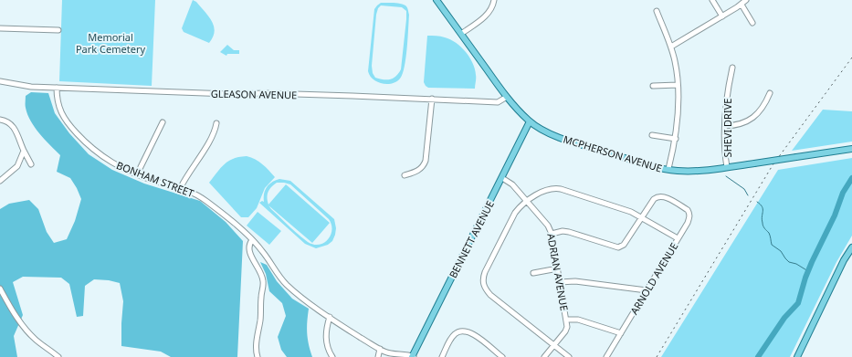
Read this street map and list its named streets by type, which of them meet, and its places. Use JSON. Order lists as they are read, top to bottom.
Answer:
{
  "streets": {
    "main road": ["MCPHERSON AVENUE", "BENNETT AVENUE"],
    "street": [
      "GLEASON AVENUE",
      "SHEVI DRIVE",
      "BONHAM STREET",
      "ADRIAN AVENUE",
      "ARNOLD AVENUE"
    ]
  },
  "crossings": [
    ["GLEASON AVENUE", "MCPHERSON AVENUE"],
    ["GLEASON AVENUE", "BONHAM STREET"],
    ["SHEVI DRIVE", "MCPHERSON AVENUE"],
    ["MCPHERSON AVENUE", "BENNETT AVENUE"],
    ["BONHAM STREET", "BENNETT AVENUE"],
    ["BENNETT AVENUE", "ADRIAN AVENUE"],
    ["ADRIAN AVENUE", "ARNOLD AVENUE"]
  ],
  "parks": ["Memorial Park Cemetery"]
}
